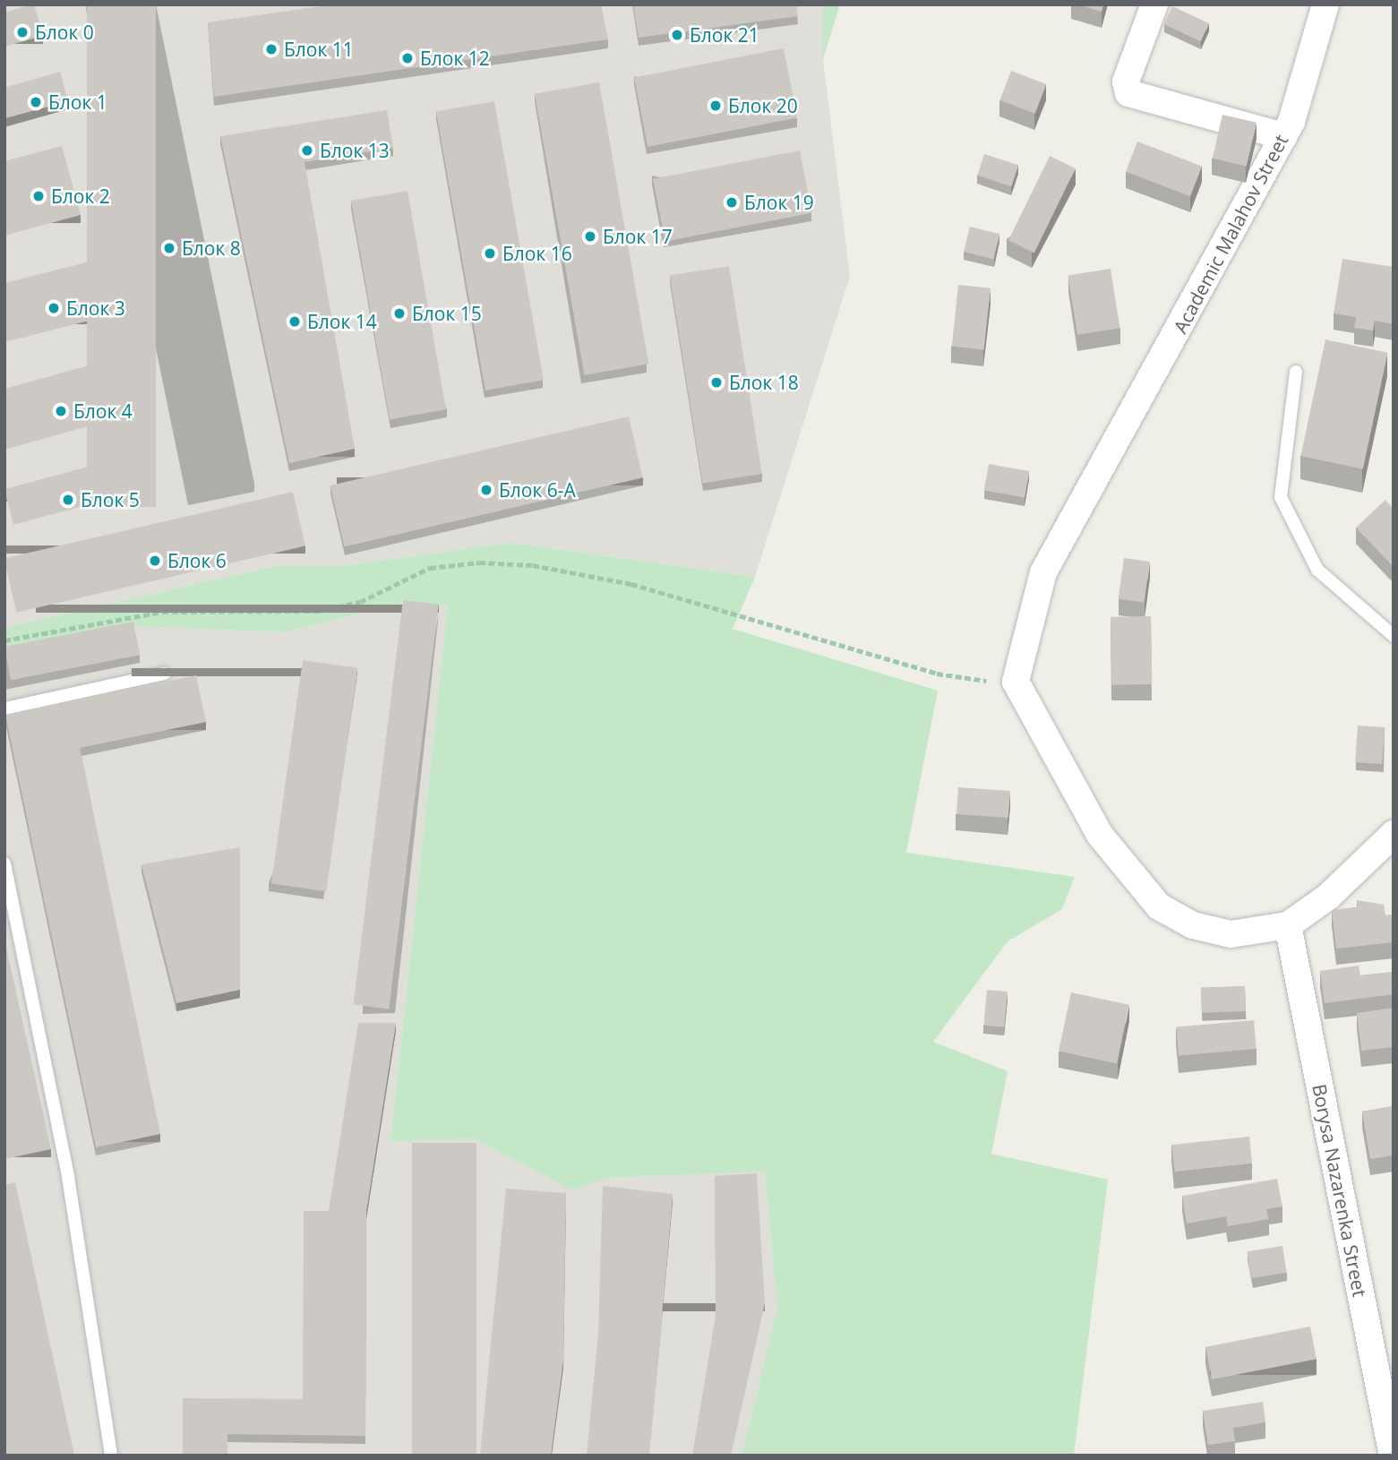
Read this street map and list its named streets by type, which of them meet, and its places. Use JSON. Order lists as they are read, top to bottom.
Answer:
{
  "streets": {
    "street": ["Academic Malahov Street", "Borysa Nazarenka Street"]
  },
  "places": [
    "Блок 0",
    "Блок 21",
    "Блок 11",
    "Блок 12",
    "Блок 1",
    "Блок 20",
    "Блок 13",
    "Блок 2",
    "Блок 19",
    "Блок 17",
    "Блок 8",
    "Блок 16",
    "Блок 3",
    "Блок 15",
    "Блок 14",
    "Блок 18",
    "Блок 4",
    "Блок 6-А",
    "Блок 5",
    "Блок 6"
  ]
}
